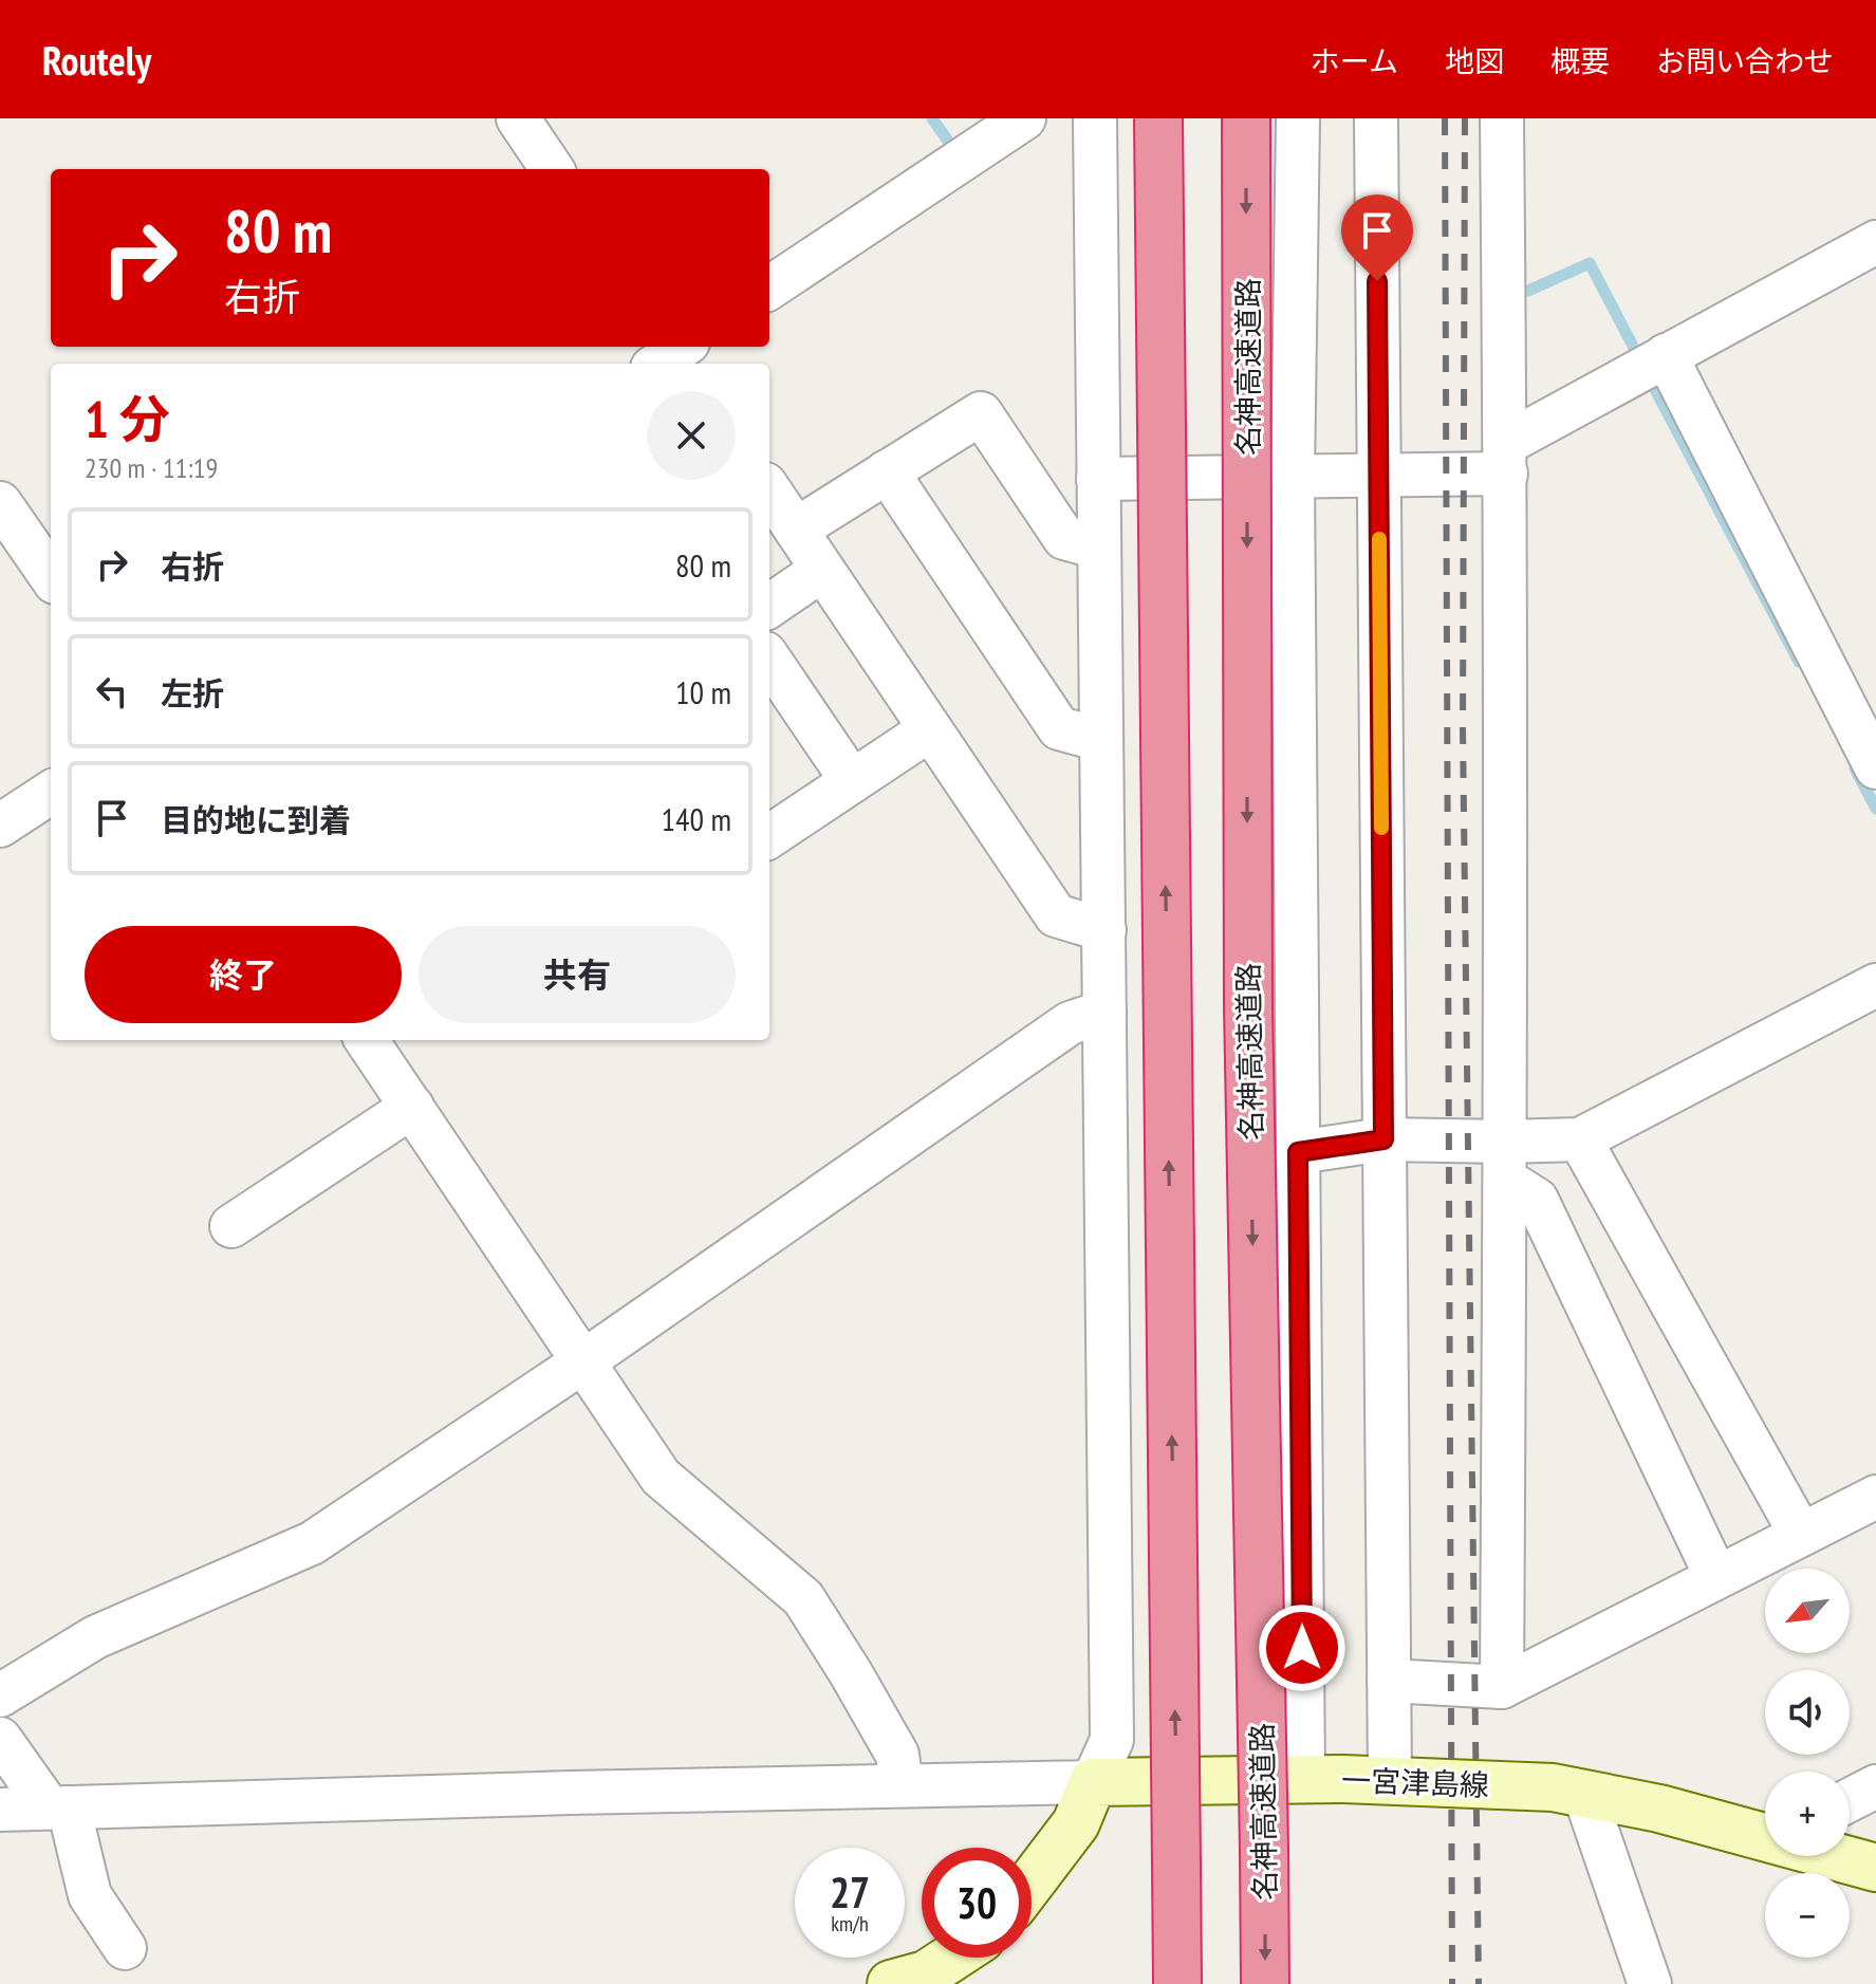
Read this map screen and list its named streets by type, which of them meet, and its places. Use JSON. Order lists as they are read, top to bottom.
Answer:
{
  "streets": {
    "highway": ["名神高速道路"],
    "main road": ["一宮津島線"]
  },
  "north": "bottom left",
  "page": {
    "header": "Routely",
    "nav": [
      "ホーム",
      "地図",
      "概要",
      "お問い合わせ"
    ],
    "turn": ["80 m", "右折"],
    "heading": ["1 分", "230 m · 11:19"],
    "list": [
      {
        "name": "右折",
        "value": "80 m"
      },
      {
        "name": "左折",
        "value": "10 m"
      },
      {
        "name": "目的地に到着",
        "value": "140 m"
      }
    ],
    "buttons": ["終了", "共有"],
    "map_buttons": ["+", "−"],
    "speed": "27 km/h",
    "limit": "30"
  }
}
